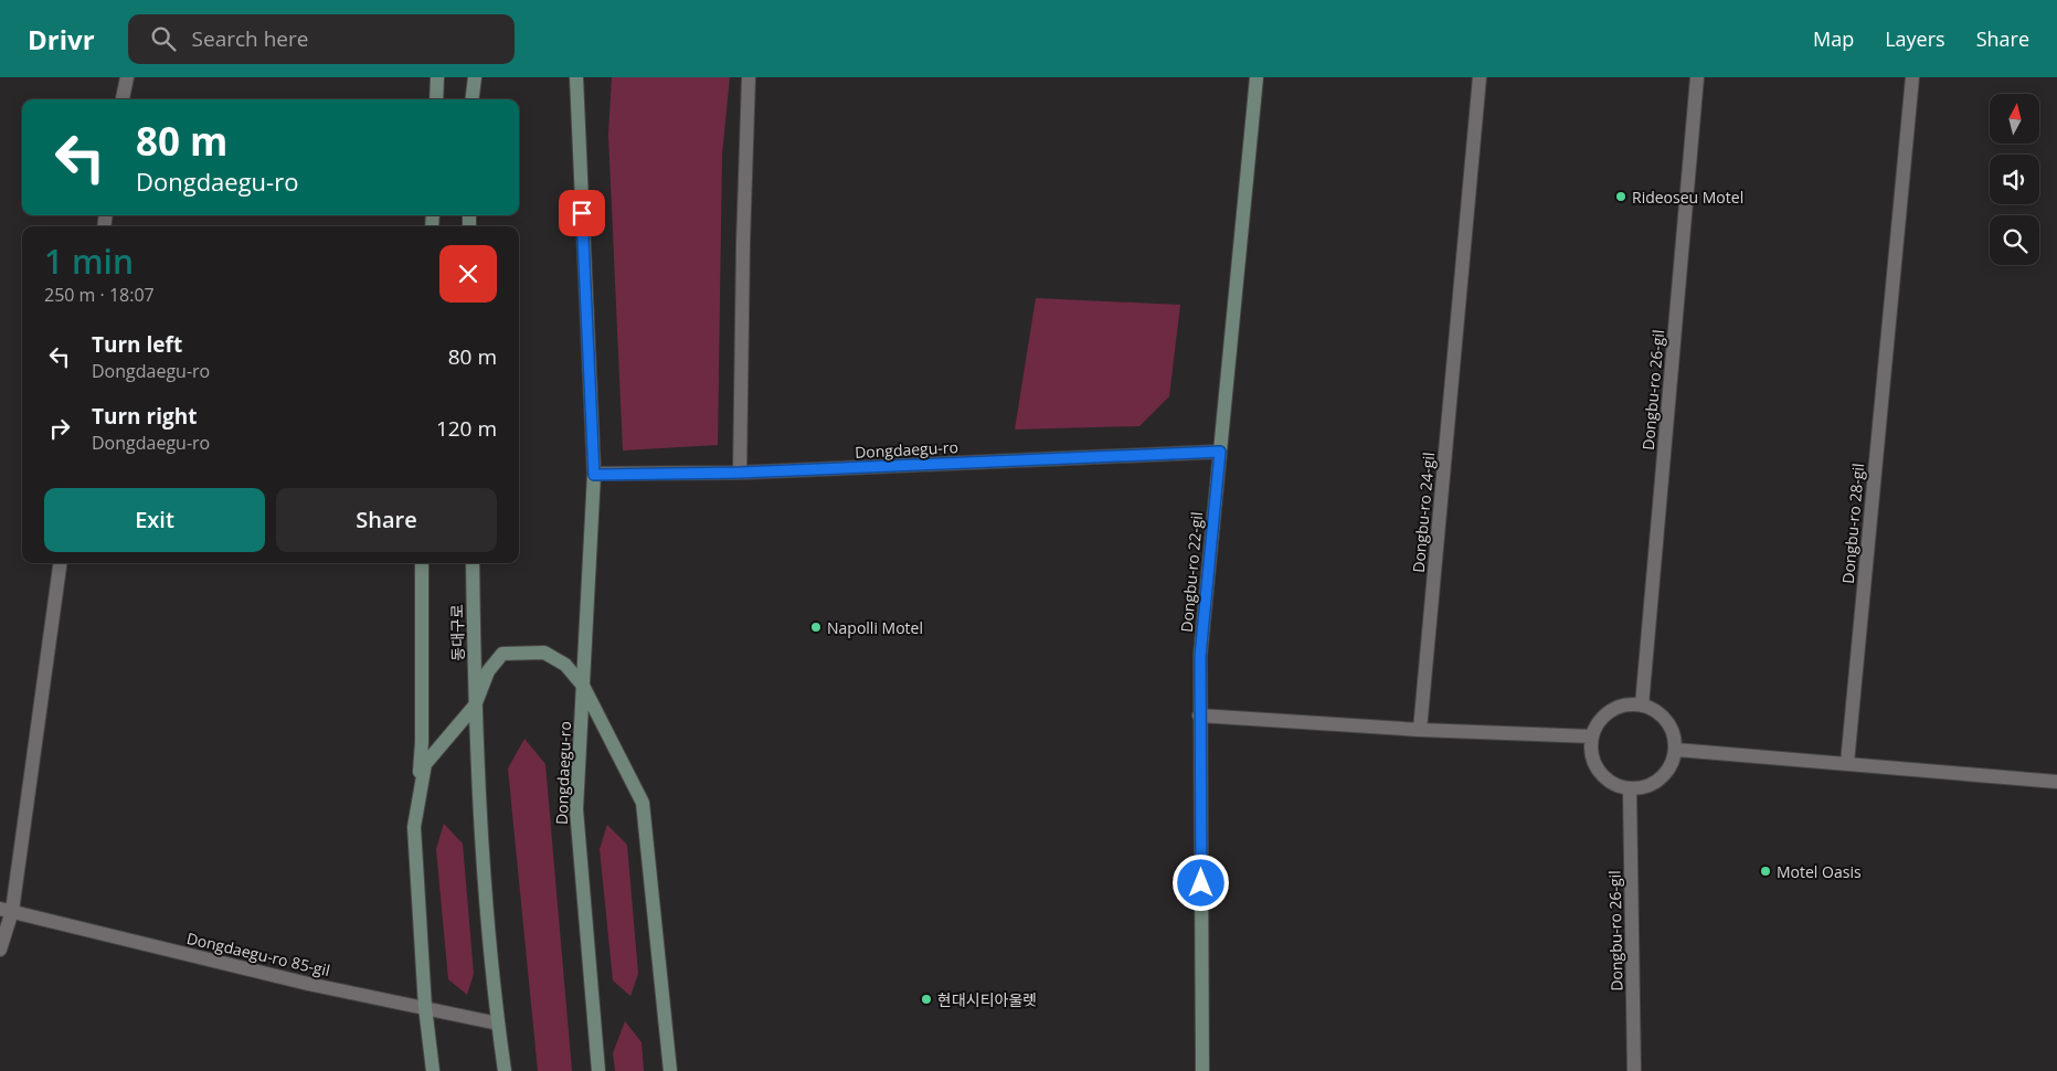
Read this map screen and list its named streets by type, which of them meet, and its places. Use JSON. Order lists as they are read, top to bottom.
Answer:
{
  "streets": {
    "main road": ["Dongdaegu-ro", "Dongbu-ro 22-gil", "동대구로"],
    "street": [
      "Dongbu-ro 26-gil",
      "Dongbu-ro 24-gil",
      "Dongbu-ro 28-gil",
      "Dongdaegu-ro 85-gil"
    ]
  },
  "crossings": [
    ["Dongdaegu-ro", "Dongbu-ro 22-gil"]
  ],
  "places": [
    "Rideoseu Motel",
    "Napolli Motel",
    "Motel Oasis",
    "현대시티아울렛"
  ],
  "north": "top",
  "page": {
    "header": "Drivr",
    "search": "Search here",
    "nav": ["Map", "Layers", "Share"],
    "turn": ["80 m", "Dongdaegu-ro"],
    "heading": ["1 min", "250 m · 18:07"],
    "list": [
      {
        "name": "Turn left",
        "note": "Dongdaegu-ro",
        "value": "80 m"
      },
      {
        "name": "Turn right",
        "note": "Dongdaegu-ro",
        "value": "120 m"
      }
    ],
    "buttons": ["Exit", "Share"]
  }
}
